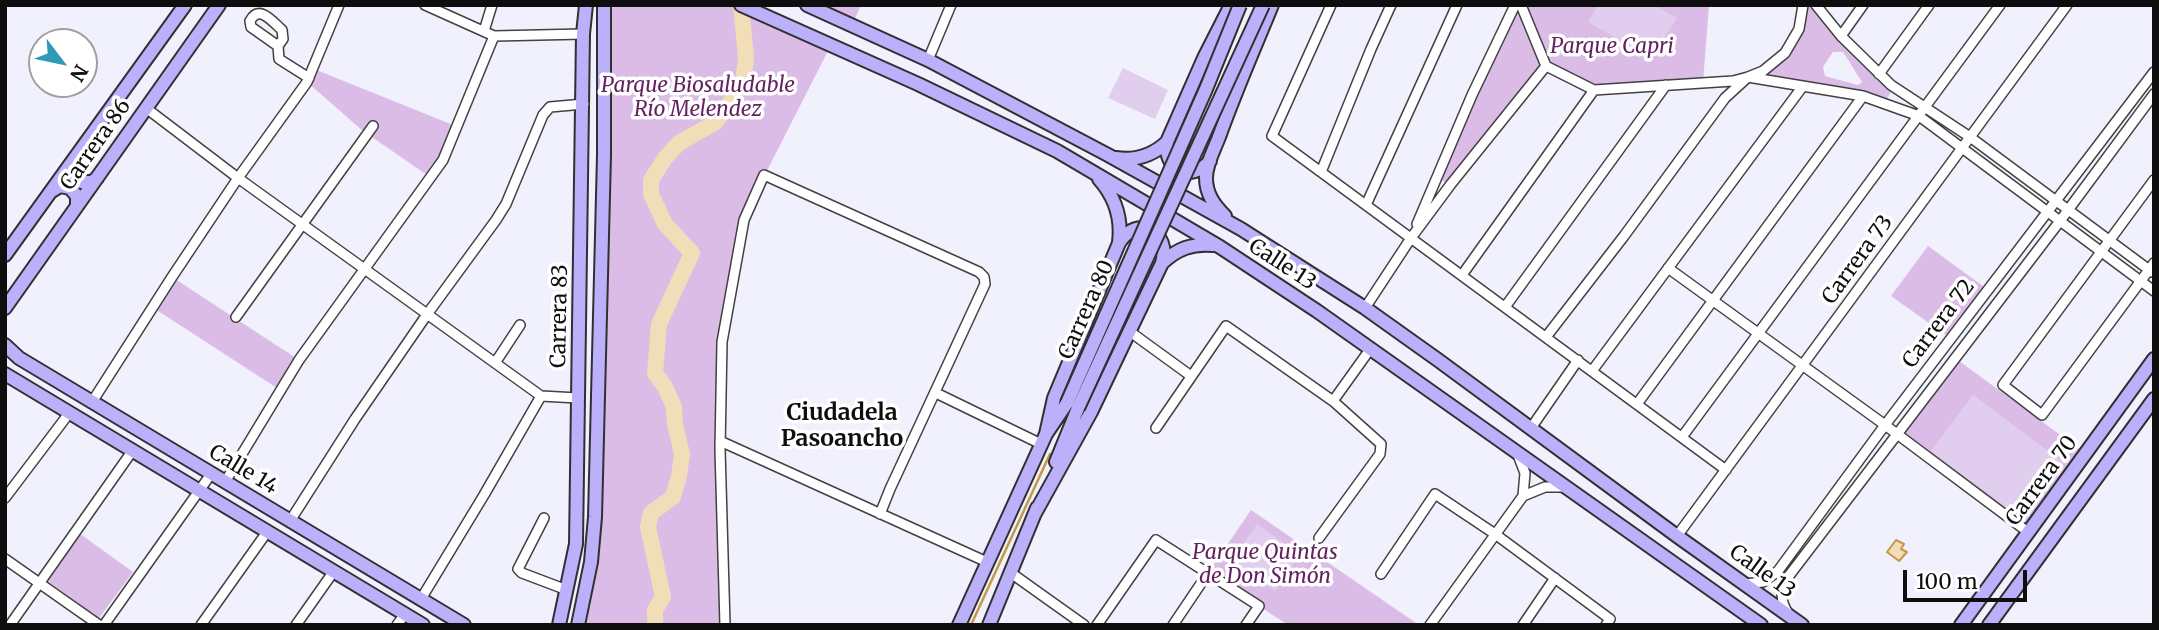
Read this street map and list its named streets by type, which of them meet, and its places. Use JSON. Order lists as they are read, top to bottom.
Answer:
{
  "streets": {
    "main road": [
      "Carrera 86",
      "Calle 13",
      "Carrera 80",
      "Carrera 83",
      "Calle 14",
      "Carrera 70"
    ],
    "street": ["Carrera 73", "Carrera 72"]
  },
  "crossings": [
    ["Carrera 73", "Calle 13"],
    ["Calle 13", "Carrera 72"]
  ],
  "districts": ["Ciudadela Pasoancho"],
  "parks": ["Parque Capri", "Parque Biosaludable Río Melendez", "Parque Quintas de Don Simón"],
  "scale_bar": "100 m",
  "north": "bottom right"
}
